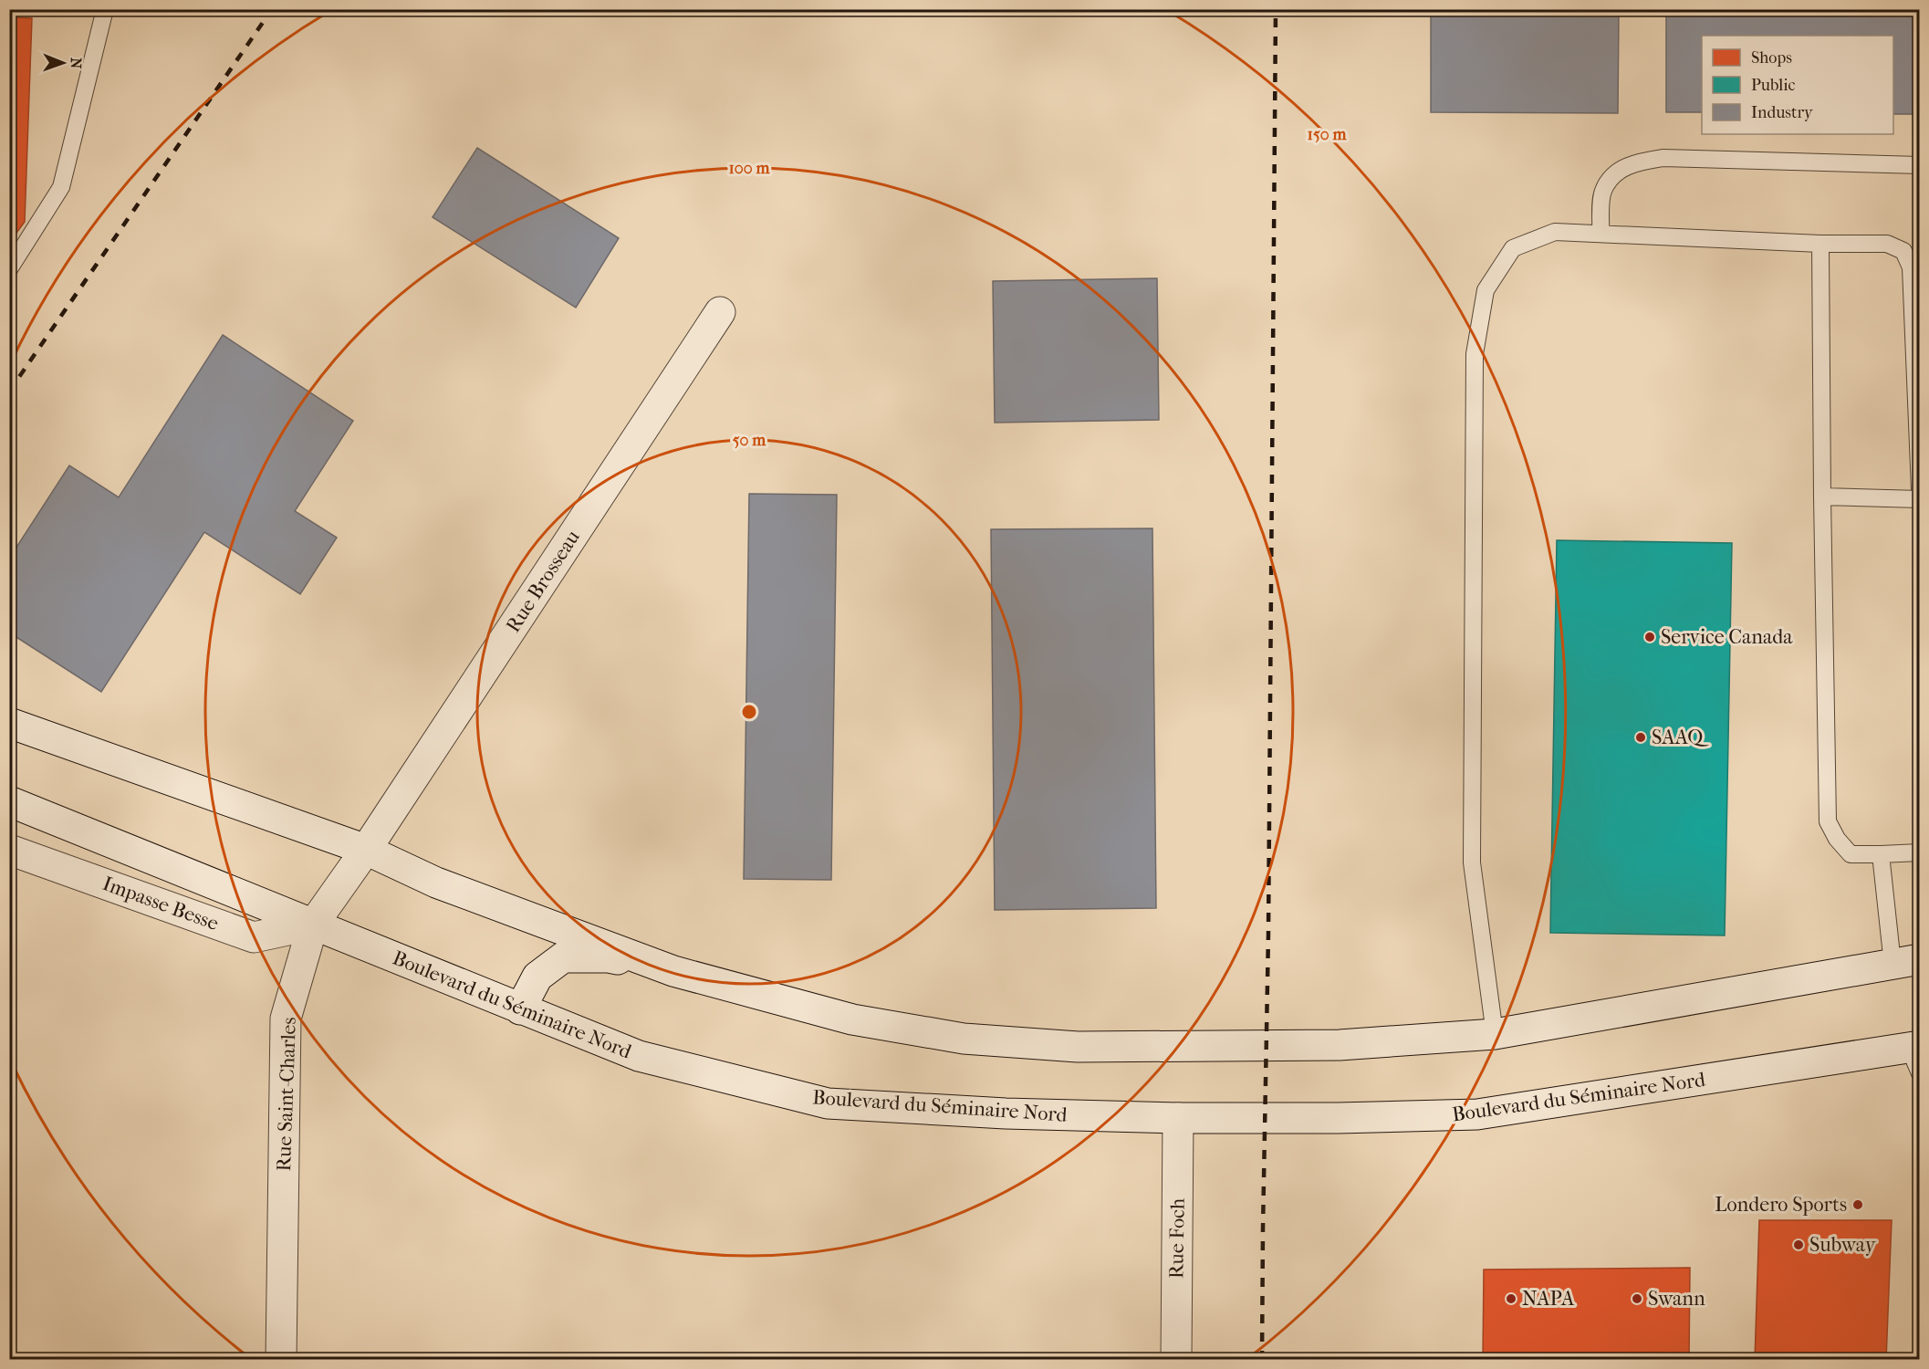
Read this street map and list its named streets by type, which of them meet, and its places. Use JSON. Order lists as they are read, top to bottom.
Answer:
{
  "streets": {
    "main road": [
      "Rue Brosseau",
      "Impasse Besse",
      "Boulevard du Séminaire Nord",
      "Rue Saint-Charles",
      "Rue Foch"
    ]
  },
  "crossings": [
    ["Rue Brosseau", "Rue Saint-Charles"],
    ["Impasse Besse", "Boulevard du Séminaire Nord"],
    ["Impasse Besse", "Rue Saint-Charles"],
    ["Boulevard du Séminaire Nord", "Rue Saint-Charles"],
    ["Boulevard du Séminaire Nord", "Rue Foch"]
  ],
  "places": [
    "Service Canada",
    "SAAQ",
    "Londero Sports",
    "Subway",
    "NAPA",
    "Swann"
  ],
  "legend": ["Shops", "Public", "Industry"],
  "north": "right",
  "rings": ["150 m", "100 m", "50 m"]
}
